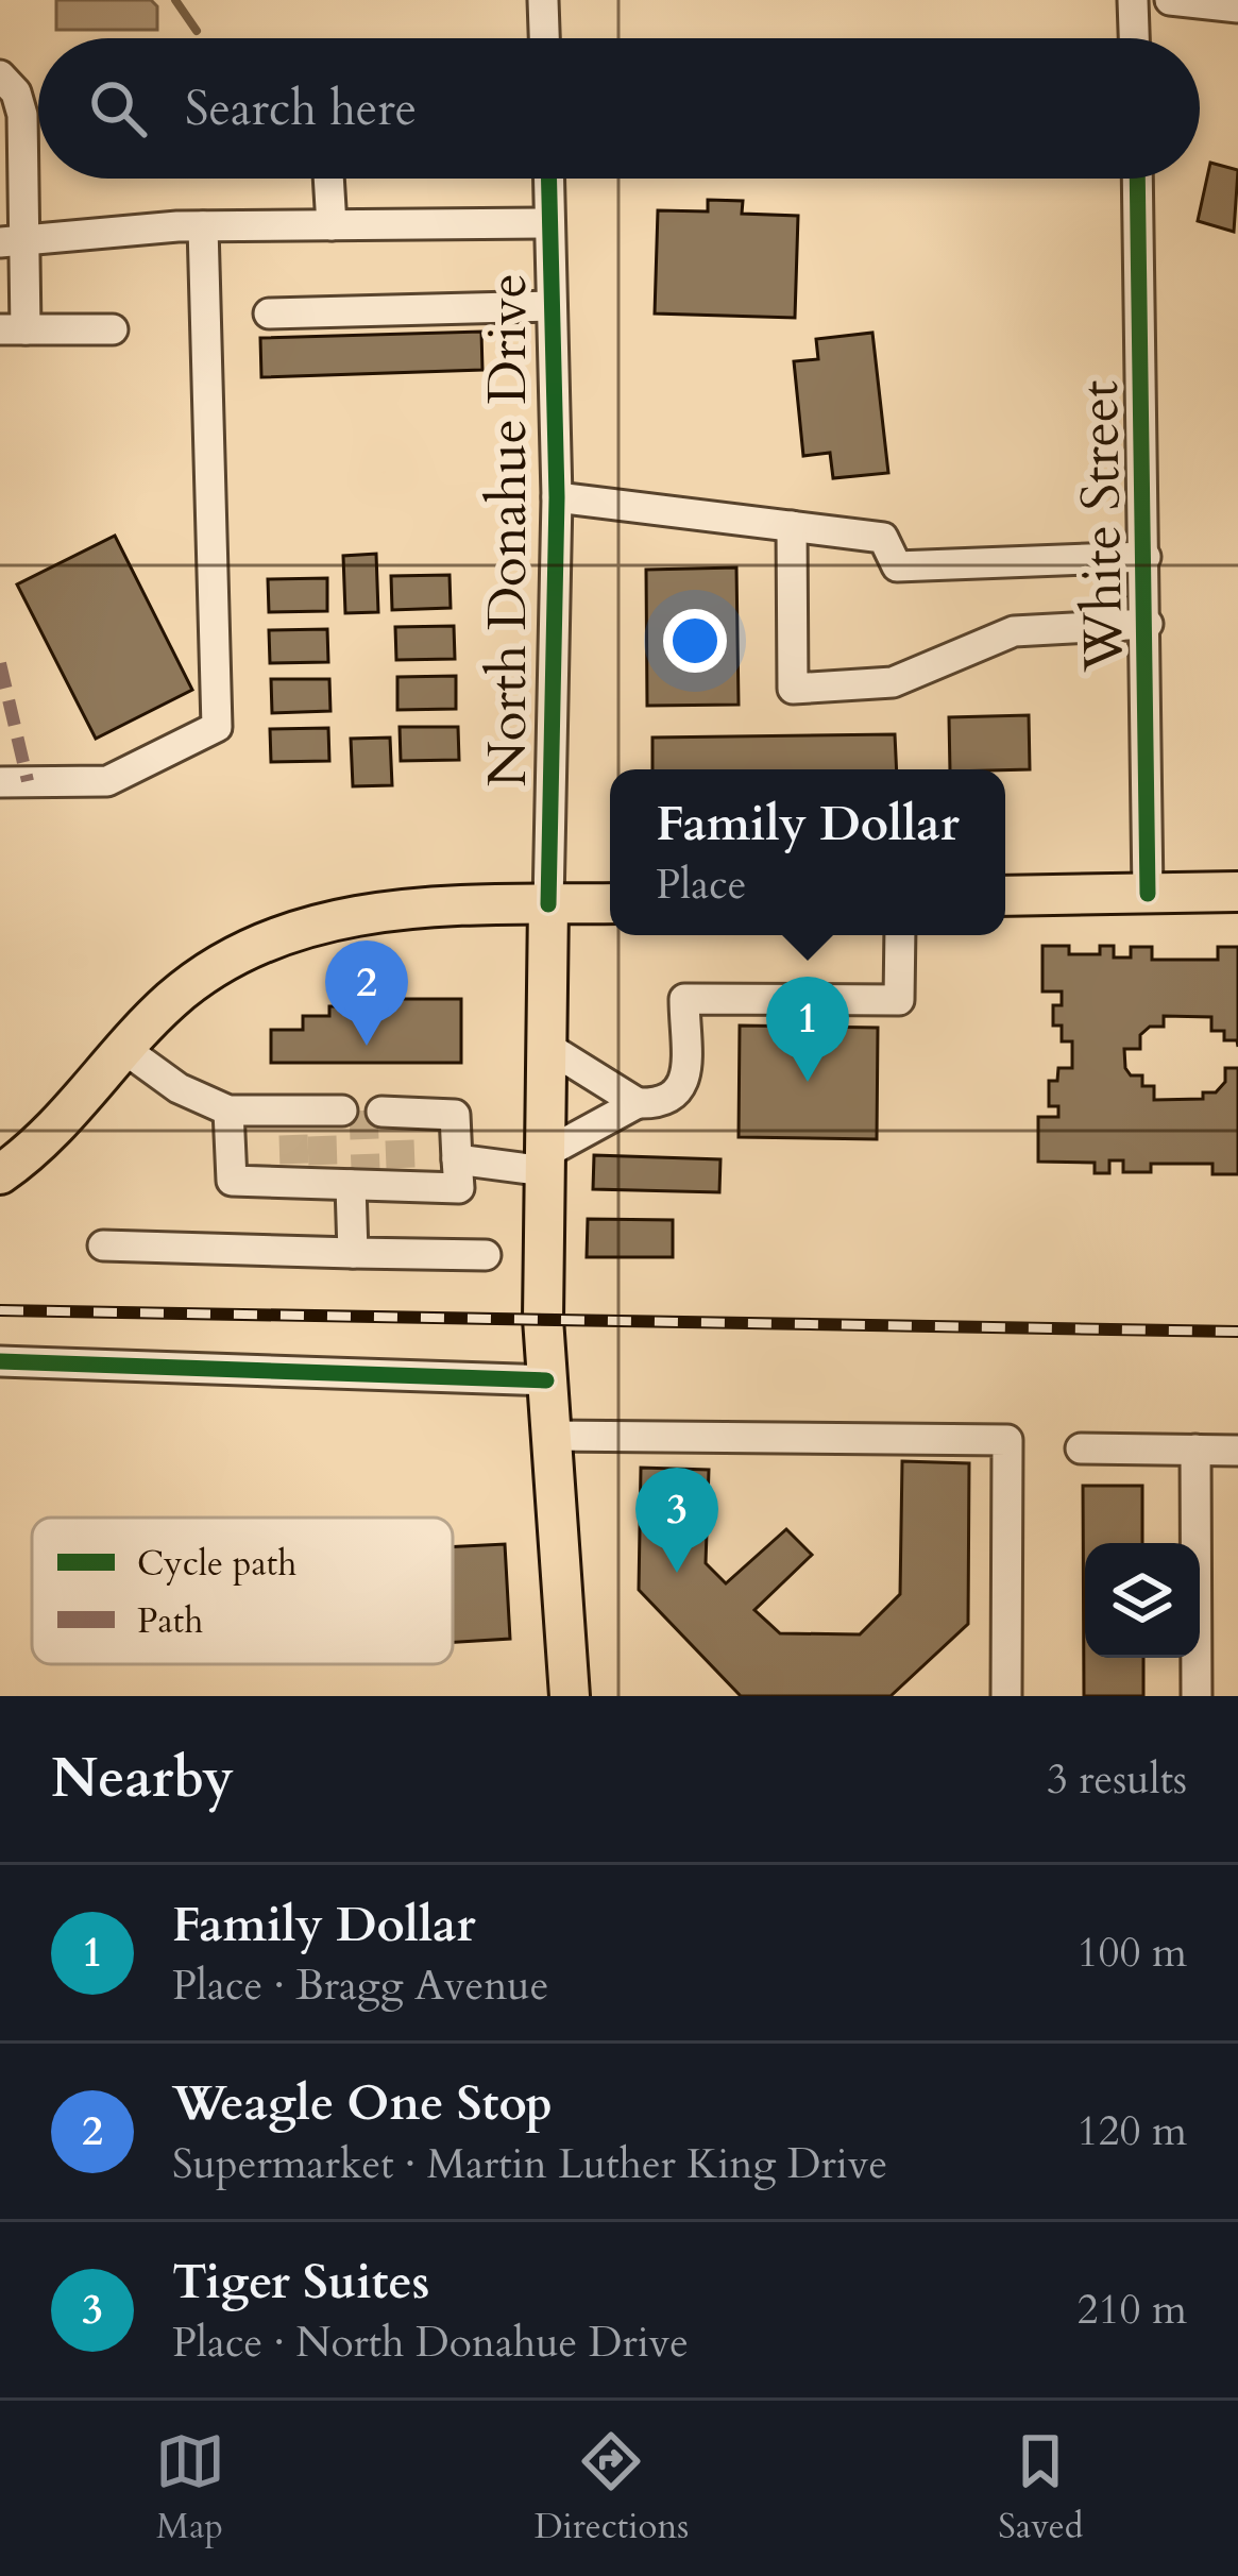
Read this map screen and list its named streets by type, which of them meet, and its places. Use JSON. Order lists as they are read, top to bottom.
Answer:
{
  "streets": {
    "main road": ["North Donahue Drive"],
    "street": ["White Street"]
  },
  "legend": ["Cycle path", "Path"],
  "page": {
    "search": "Search here",
    "popup": ["Family Dollar", "Place"],
    "pins": ["2", "1", "3"],
    "heading": ["Nearby", "3 results"],
    "list": [
      {
        "mark": "1",
        "name": "Family Dollar",
        "note": "Place · Bragg Avenue",
        "value": "100 m"
      },
      {
        "mark": "2",
        "name": "Weagle One Stop",
        "note": "Supermarket · Martin Luther King Drive",
        "value": "120 m"
      },
      {
        "mark": "3",
        "name": "Tiger Suites",
        "note": "Place · North Donahue Drive",
        "value": "210 m"
      }
    ],
    "nav": ["Map", "Directions", "Saved"]
  }
}
